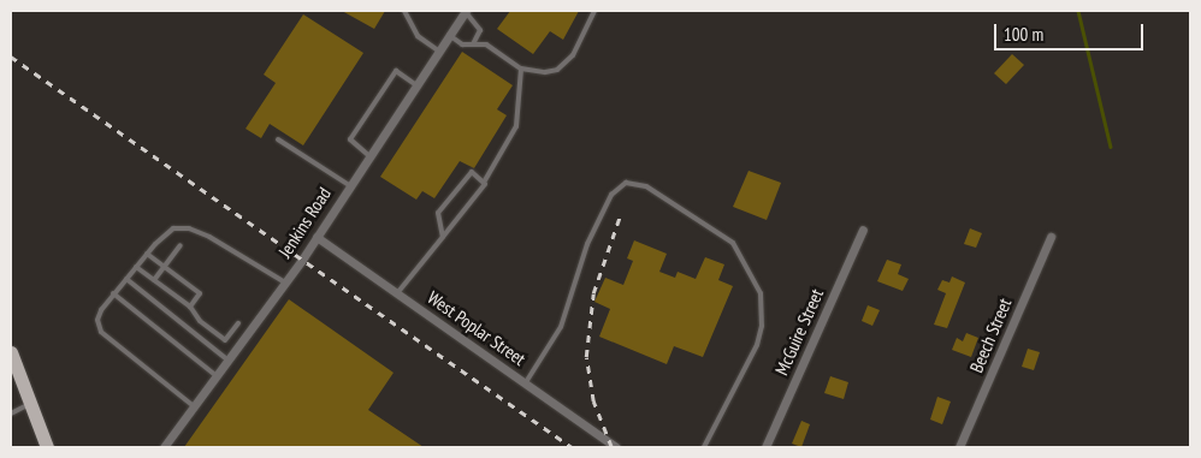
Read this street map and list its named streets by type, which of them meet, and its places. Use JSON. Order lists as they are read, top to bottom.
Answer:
{
  "streets": {
    "street": [
      "Jenkins Road",
      "West Poplar Street",
      "McGuire Street",
      "Beech Street"
    ]
  },
  "crossings": [
    ["Jenkins Road", "West Poplar Street"]
  ],
  "scale_bar": "100 m"
}
